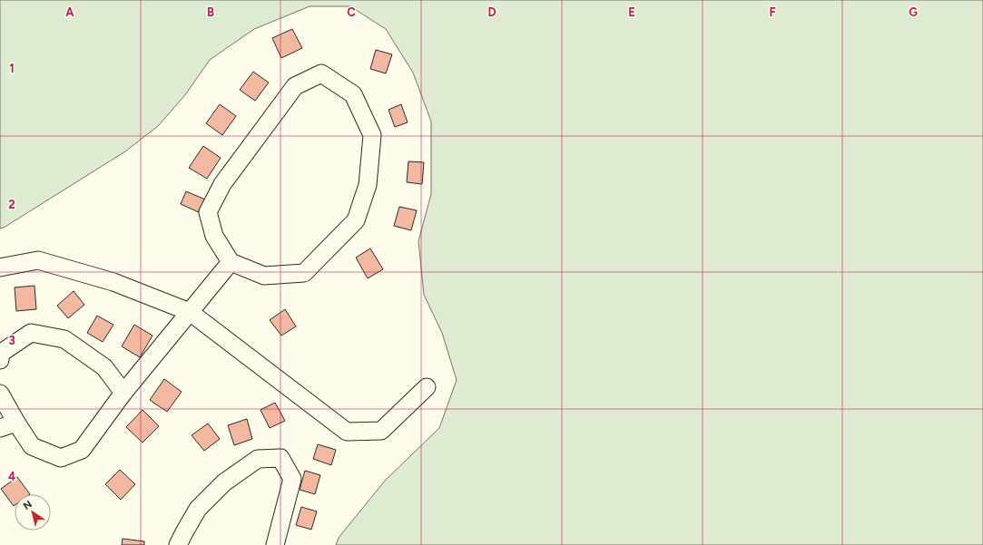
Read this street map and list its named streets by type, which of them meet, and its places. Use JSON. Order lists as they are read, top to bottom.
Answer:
{
  "north": "top left",
  "grid": {
    "columns": [
      "A",
      "B",
      "C",
      "D",
      "E",
      "F",
      "G"
    ],
    "rows": [
      "1",
      "2",
      "3",
      "4"
    ]
  }
}
